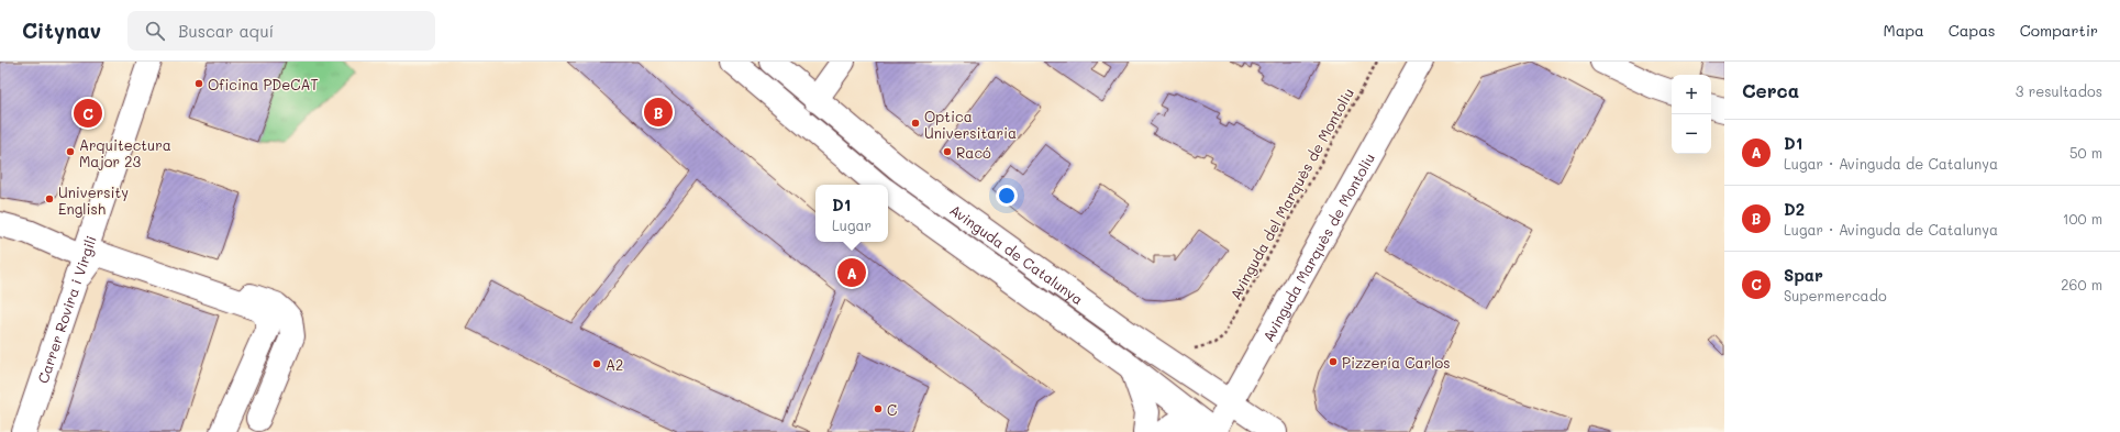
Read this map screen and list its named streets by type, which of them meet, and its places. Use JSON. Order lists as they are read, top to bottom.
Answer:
{
  "streets": {
    "street": ["Avinguda Marquès de Montoliu", "Avinguda de Catalunya", "Carrer Rovira i Virgili"],
    "path": ["Avinguda del Marquès de Montoliu"]
  },
  "crossings": [
    ["Avinguda Marquès de Montoliu", "Avinguda de Catalunya"]
  ],
  "places": [
    "Oficina PDeCAT",
    "Optica Universitaria",
    "Arquitectura Major 23",
    "Racó",
    "University English",
    "Pizzería Carlos",
    "A2",
    "C"
  ],
  "page": {
    "header": "Citynav",
    "search": "Buscar aquí",
    "nav": ["Mapa", "Capas", "Compartir"],
    "heading": ["Cerca", "3 resultados"],
    "map_buttons": ["+", "−"],
    "pins": ["B", "C", "A"],
    "list": [
      {
        "mark": "A",
        "name": "D1",
        "note": "Lugar · Avinguda de Catalunya",
        "value": "50 m"
      },
      {
        "mark": "B",
        "name": "D2",
        "note": "Lugar · Avinguda de Catalunya",
        "value": "100 m"
      },
      {
        "mark": "C",
        "name": "Spar",
        "note": "Supermercado",
        "value": "260 m"
      }
    ],
    "popup": ["D1", "Lugar"]
  }
}
